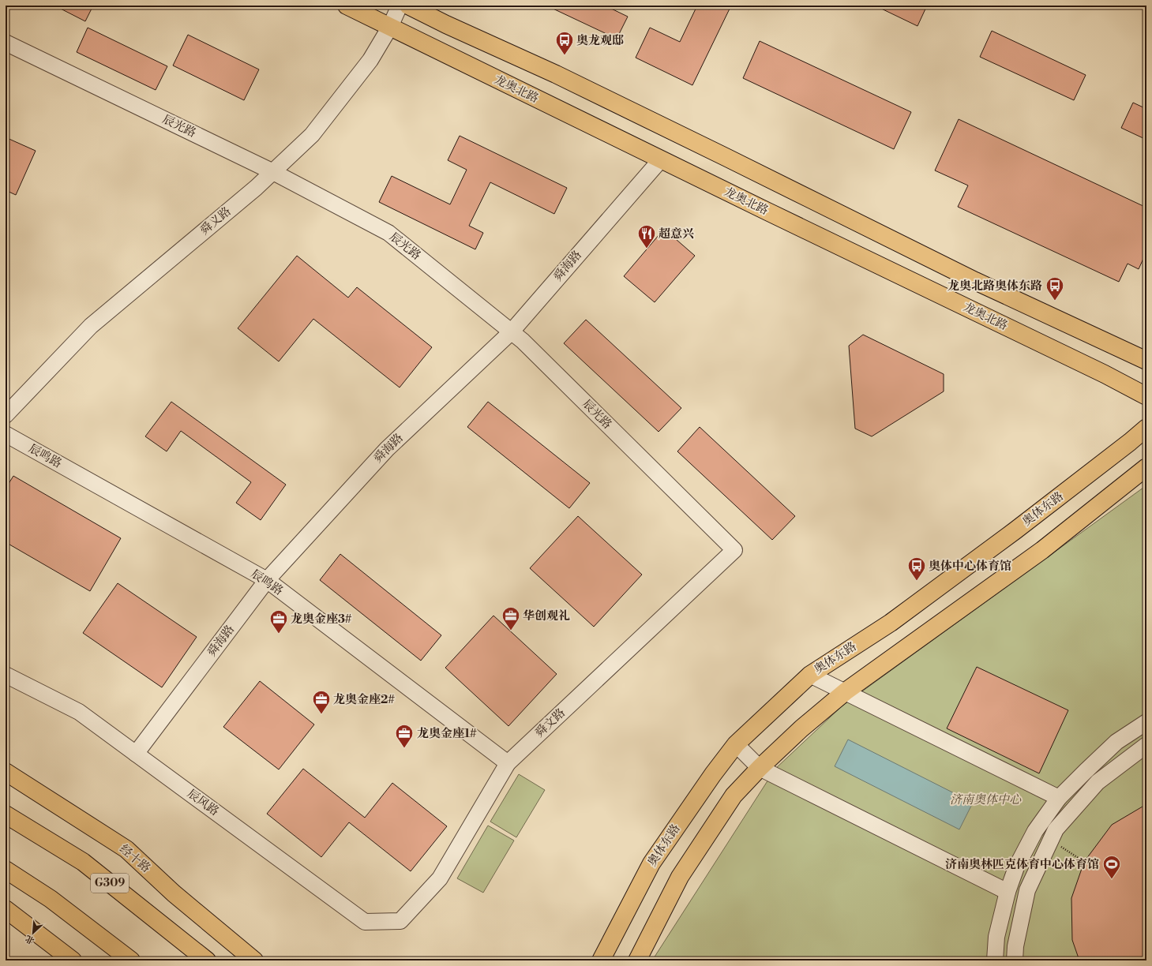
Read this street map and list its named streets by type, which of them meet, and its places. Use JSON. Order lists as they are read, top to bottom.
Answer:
{
  "streets": {
    "main road": [
      "龙奥北路",
      "奥体东路",
      "经十路",
      "G309"
    ],
    "street": [
      "辰光路",
      "舜义路",
      "舜海路",
      "辰鸣路",
      "舜文路",
      "辰风路"
    ]
  },
  "crossings": [
    ["龙奥北路", "舜义路"],
    ["龙奥北路", "舜海路"],
    ["辰光路", "舜义路"],
    ["辰光路", "舜海路"],
    ["辰光路", "舜文路"],
    ["舜海路", "辰鸣路"],
    ["舜海路", "辰风路"],
    ["辰鸣路", "舜文路"],
    ["舜文路", "辰风路"]
  ],
  "parks": ["济南奥体中心"],
  "places": {
    "bus stop": ["奥龙观邸", "龙奥北路奥体东路", "奥体中心体育馆"],
    "restaurant": ["超意兴"],
    "office": [
      "华创观礼",
      "龙奥金座3#",
      "龙奥金座2#",
      "龙奥金座1#"
    ],
    "sports": ["济南奥林匹克体育中心体育馆"]
  },
  "north": "bottom left"
}
